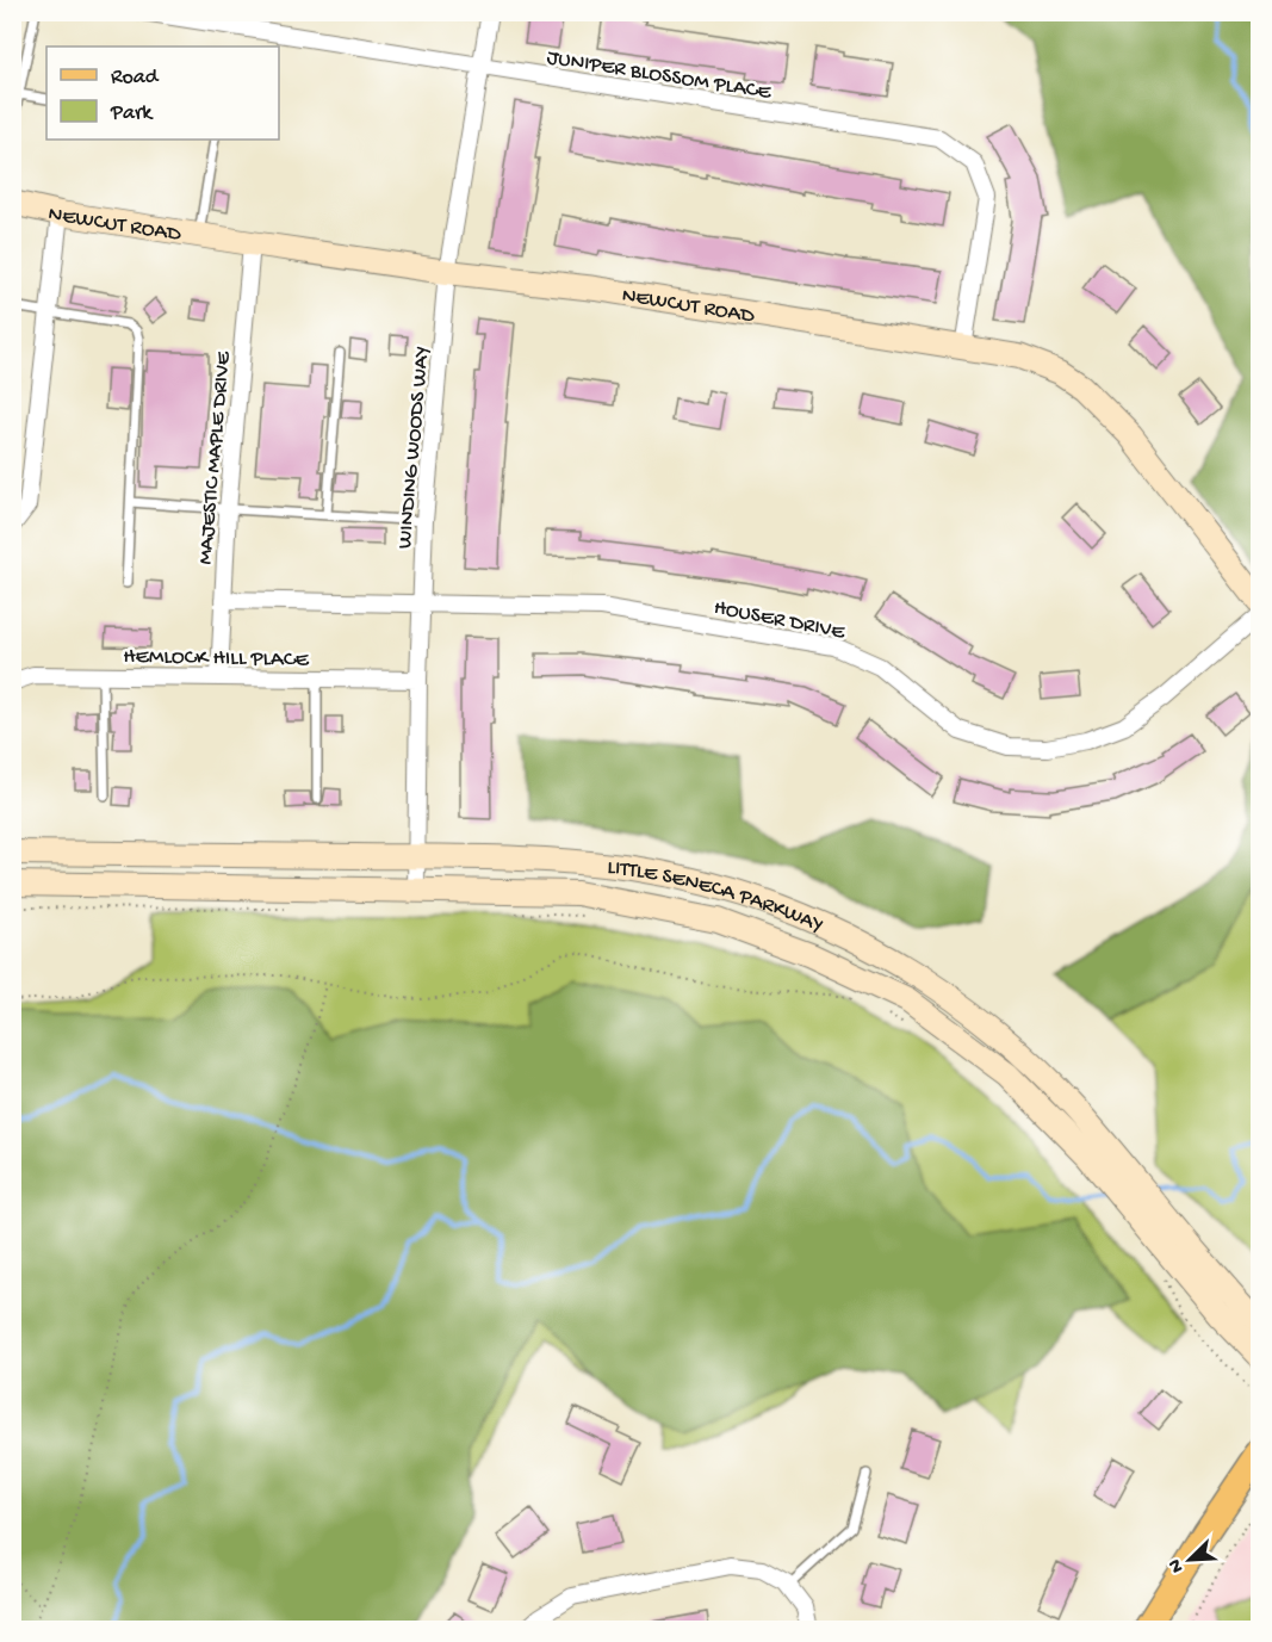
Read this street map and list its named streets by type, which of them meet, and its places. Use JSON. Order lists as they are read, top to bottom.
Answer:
{
  "streets": {
    "main road": ["NEWCUT ROAD", "LITTLE SENECA PARKWAY"],
    "street": [
      "JUNIPER BLOSSOM PLACE",
      "WINDING WOODS WAY",
      "MAJESTIC MAPLE DRIVE",
      "HOUSER DRIVE",
      "HEMLOCK HILL PLACE"
    ]
  },
  "crossings": [
    ["JUNIPER BLOSSOM PLACE", "NEWCUT ROAD"],
    ["JUNIPER BLOSSOM PLACE", "WINDING WOODS WAY"],
    ["NEWCUT ROAD", "WINDING WOODS WAY"],
    ["NEWCUT ROAD", "MAJESTIC MAPLE DRIVE"],
    ["WINDING WOODS WAY", "HOUSER DRIVE"],
    ["WINDING WOODS WAY", "HEMLOCK HILL PLACE"],
    ["WINDING WOODS WAY", "LITTLE SENECA PARKWAY"],
    ["MAJESTIC MAPLE DRIVE", "HOUSER DRIVE"],
    ["MAJESTIC MAPLE DRIVE", "HEMLOCK HILL PLACE"]
  ],
  "legend": ["Road", "Park"],
  "north": "bottom left"
}
